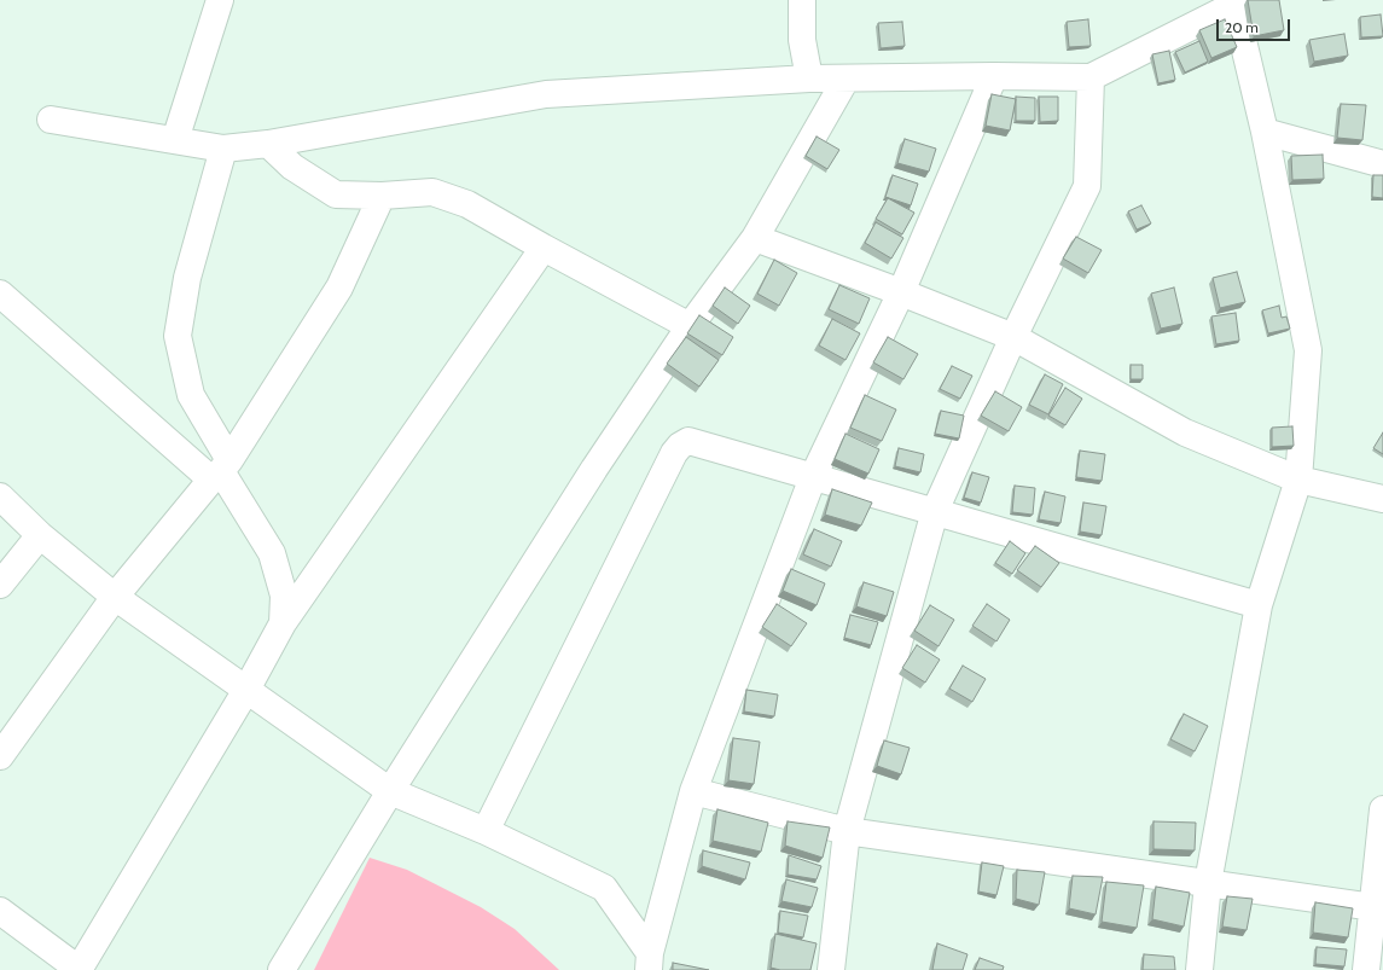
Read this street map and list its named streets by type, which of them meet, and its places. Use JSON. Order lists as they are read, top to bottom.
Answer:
{
  "scale_bar": "20 m"
}
